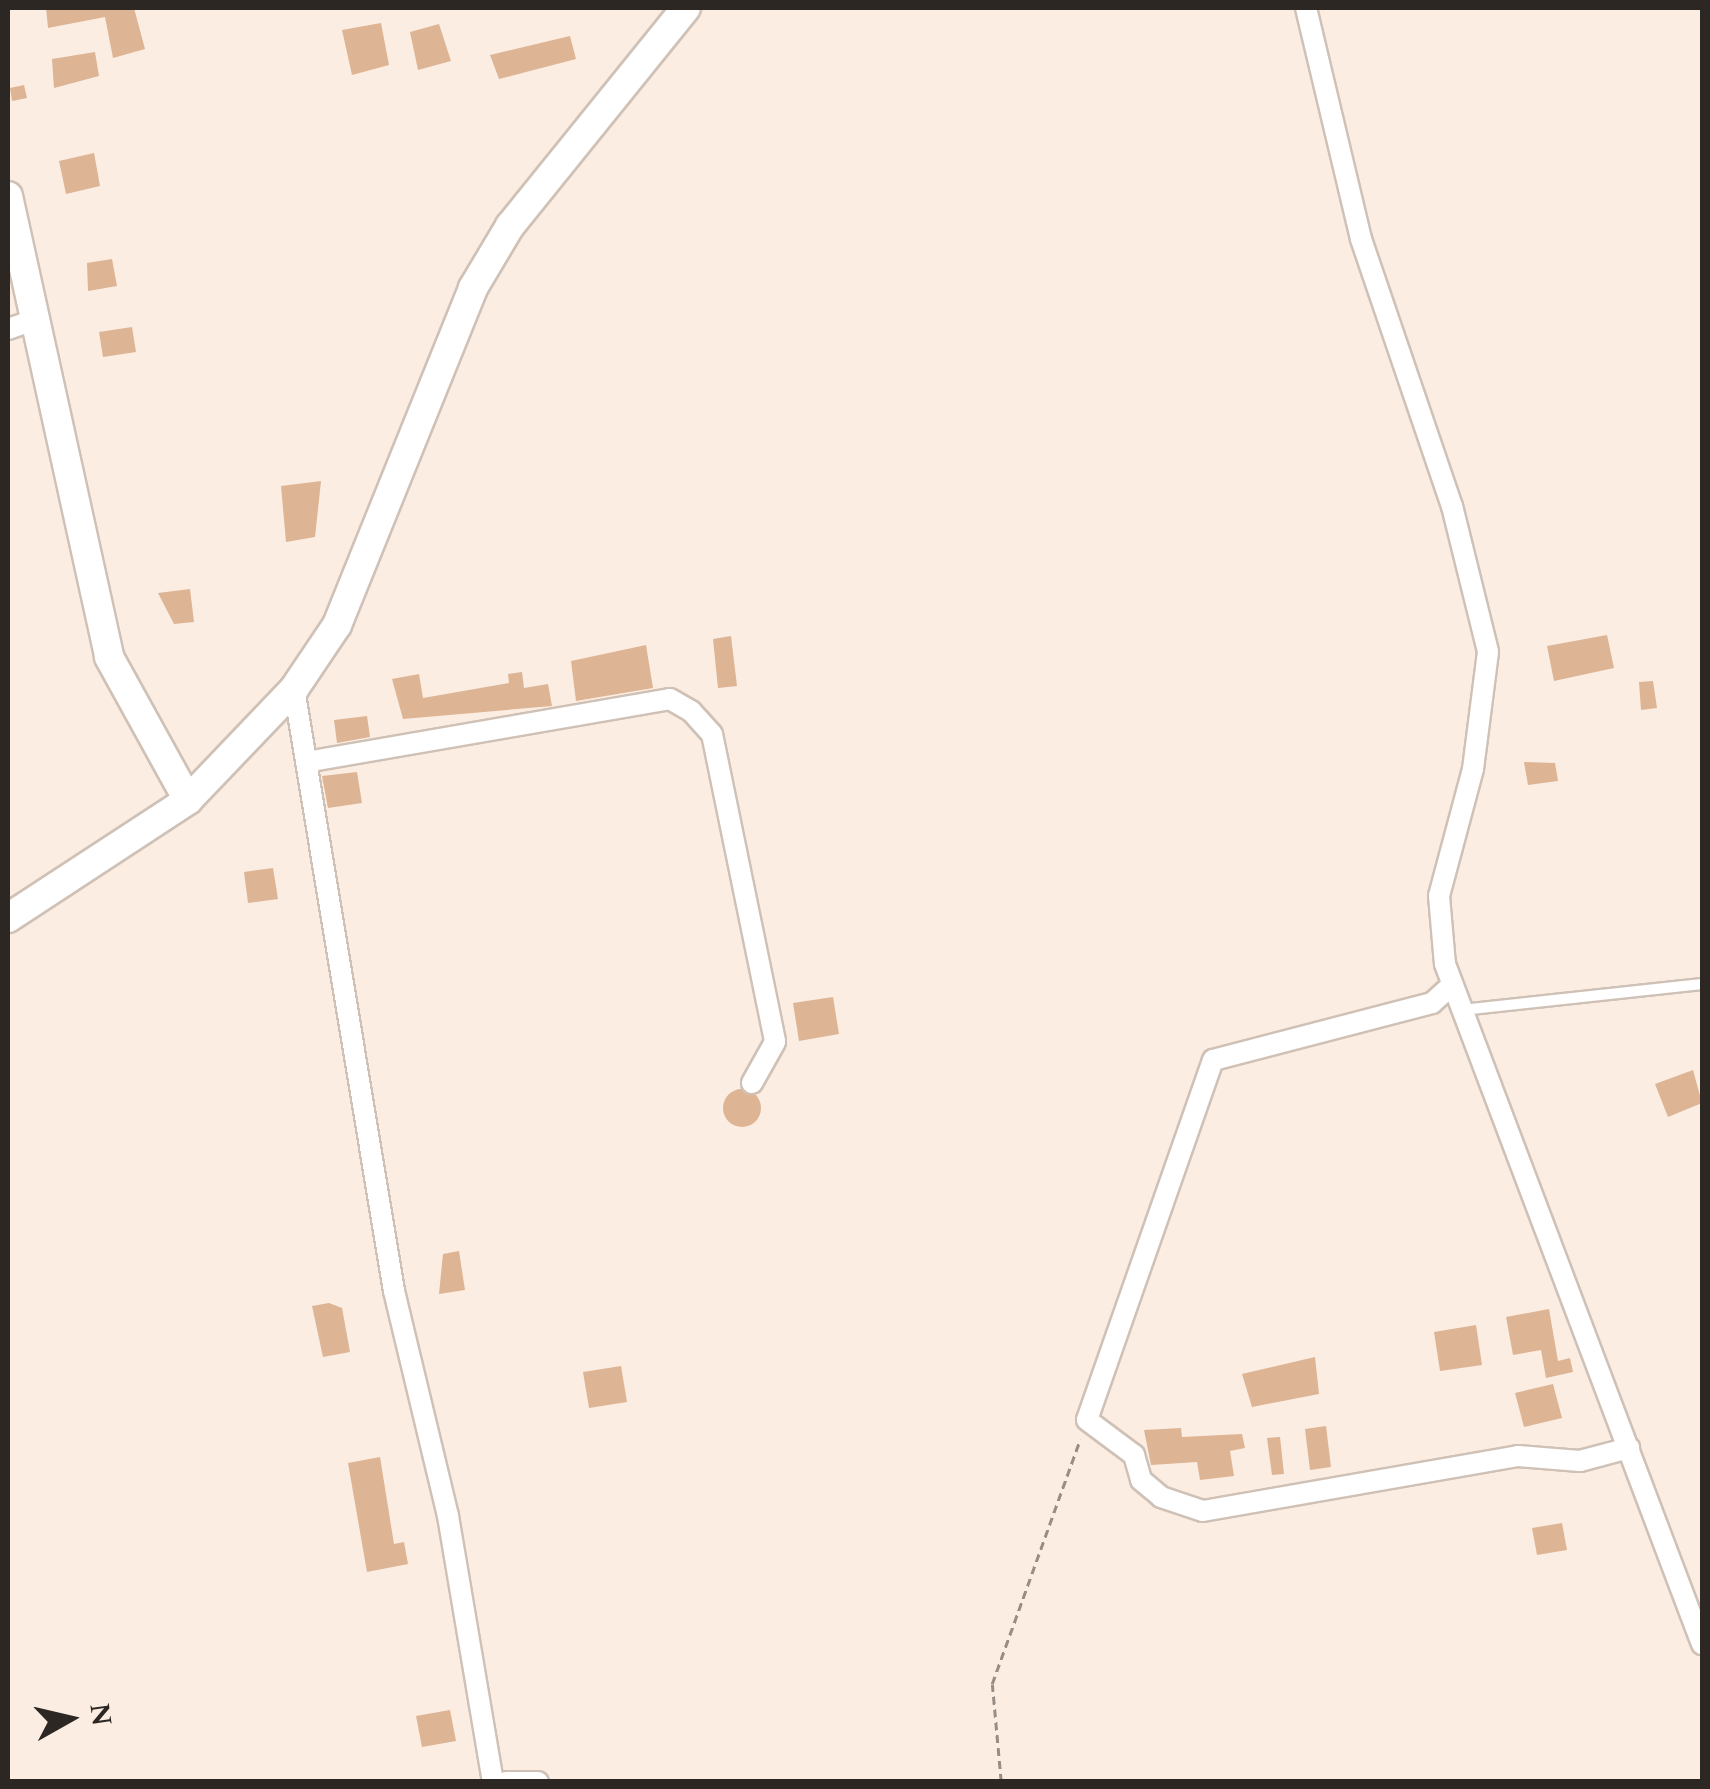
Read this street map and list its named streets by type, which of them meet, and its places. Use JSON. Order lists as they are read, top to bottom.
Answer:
{
  "north": "right"
}
